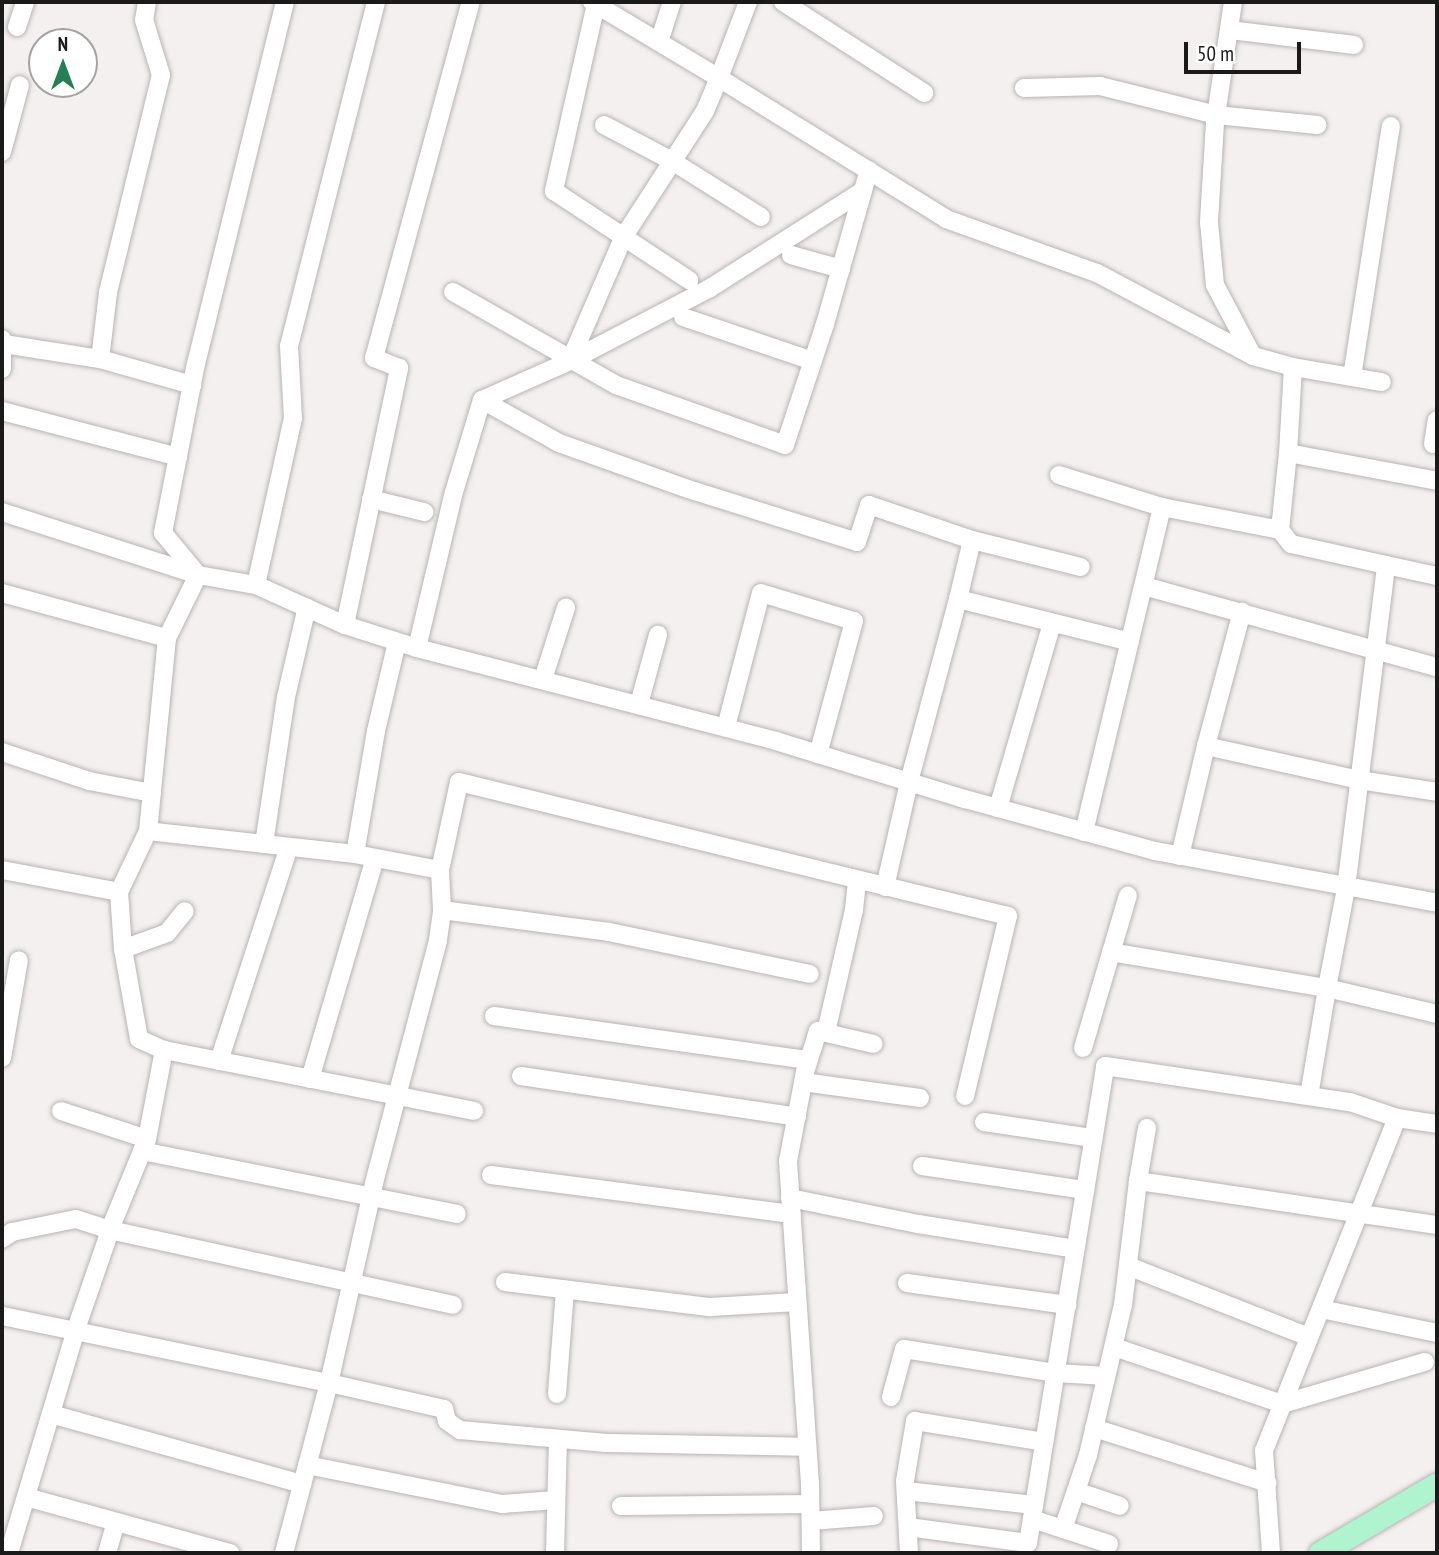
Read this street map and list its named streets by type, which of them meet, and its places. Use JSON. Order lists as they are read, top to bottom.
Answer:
{
  "scale_bar": "50 m",
  "north": "top"
}
